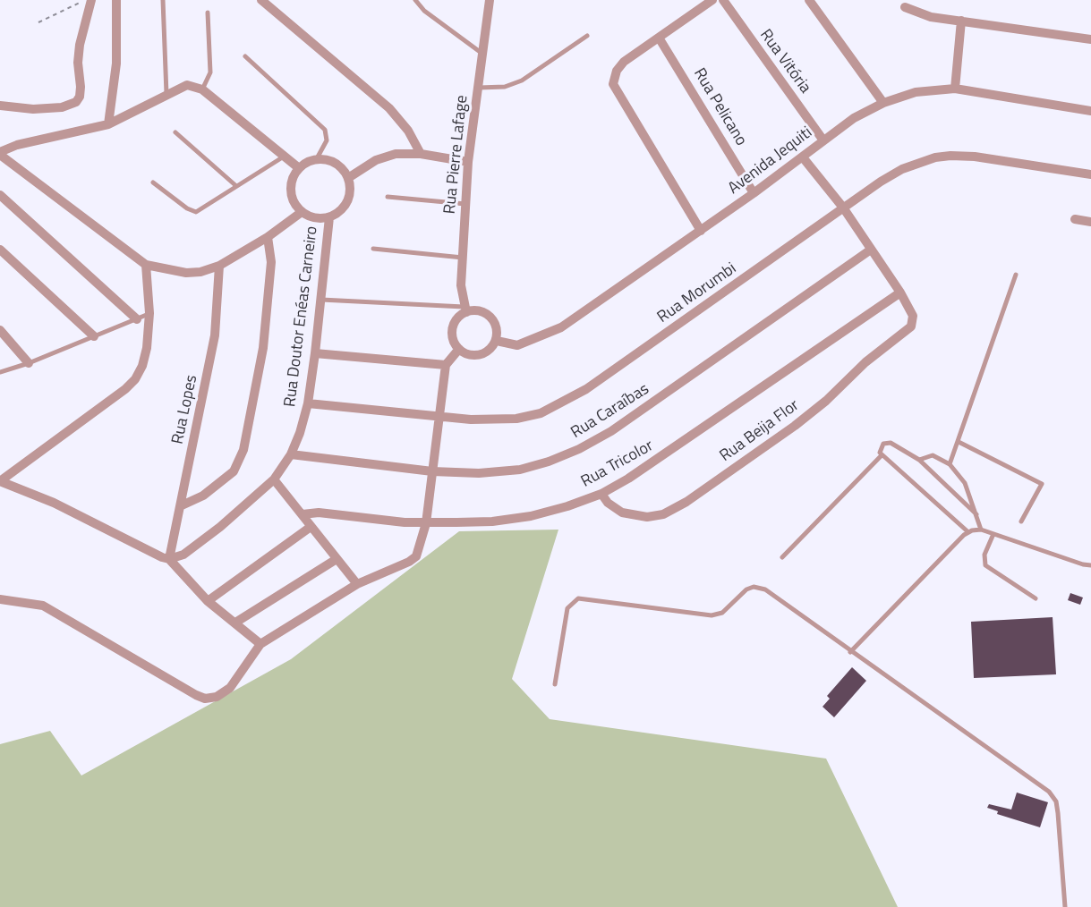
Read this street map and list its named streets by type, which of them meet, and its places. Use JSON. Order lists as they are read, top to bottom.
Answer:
{
  "streets": {
    "street": [
      "Rua Vitória",
      "Rua Pelicano",
      "Rua Pierre Lafage",
      "Avenida Jequiti",
      "Rua Morumbi",
      "Rua Doutor Enéas Carneiro",
      "Rua Lopes",
      "Rua Caraíbas",
      "Rua Beija Flor",
      "Rua Tricolor"
    ]
  },
  "crossings": [
    ["Rua Vitória", "Avenida Jequiti"],
    ["Rua Pelicano", "Avenida Jequiti"],
    ["Rua Pierre Lafage", "Avenida Jequiti"],
    ["Rua Morumbi", "Rua Doutor Enéas Carneiro"],
    ["Rua Doutor Enéas Carneiro", "Rua Lopes"],
    ["Rua Doutor Enéas Carneiro", "Rua Caraíbas"],
    ["Rua Beija Flor", "Rua Tricolor"]
  ]
}
